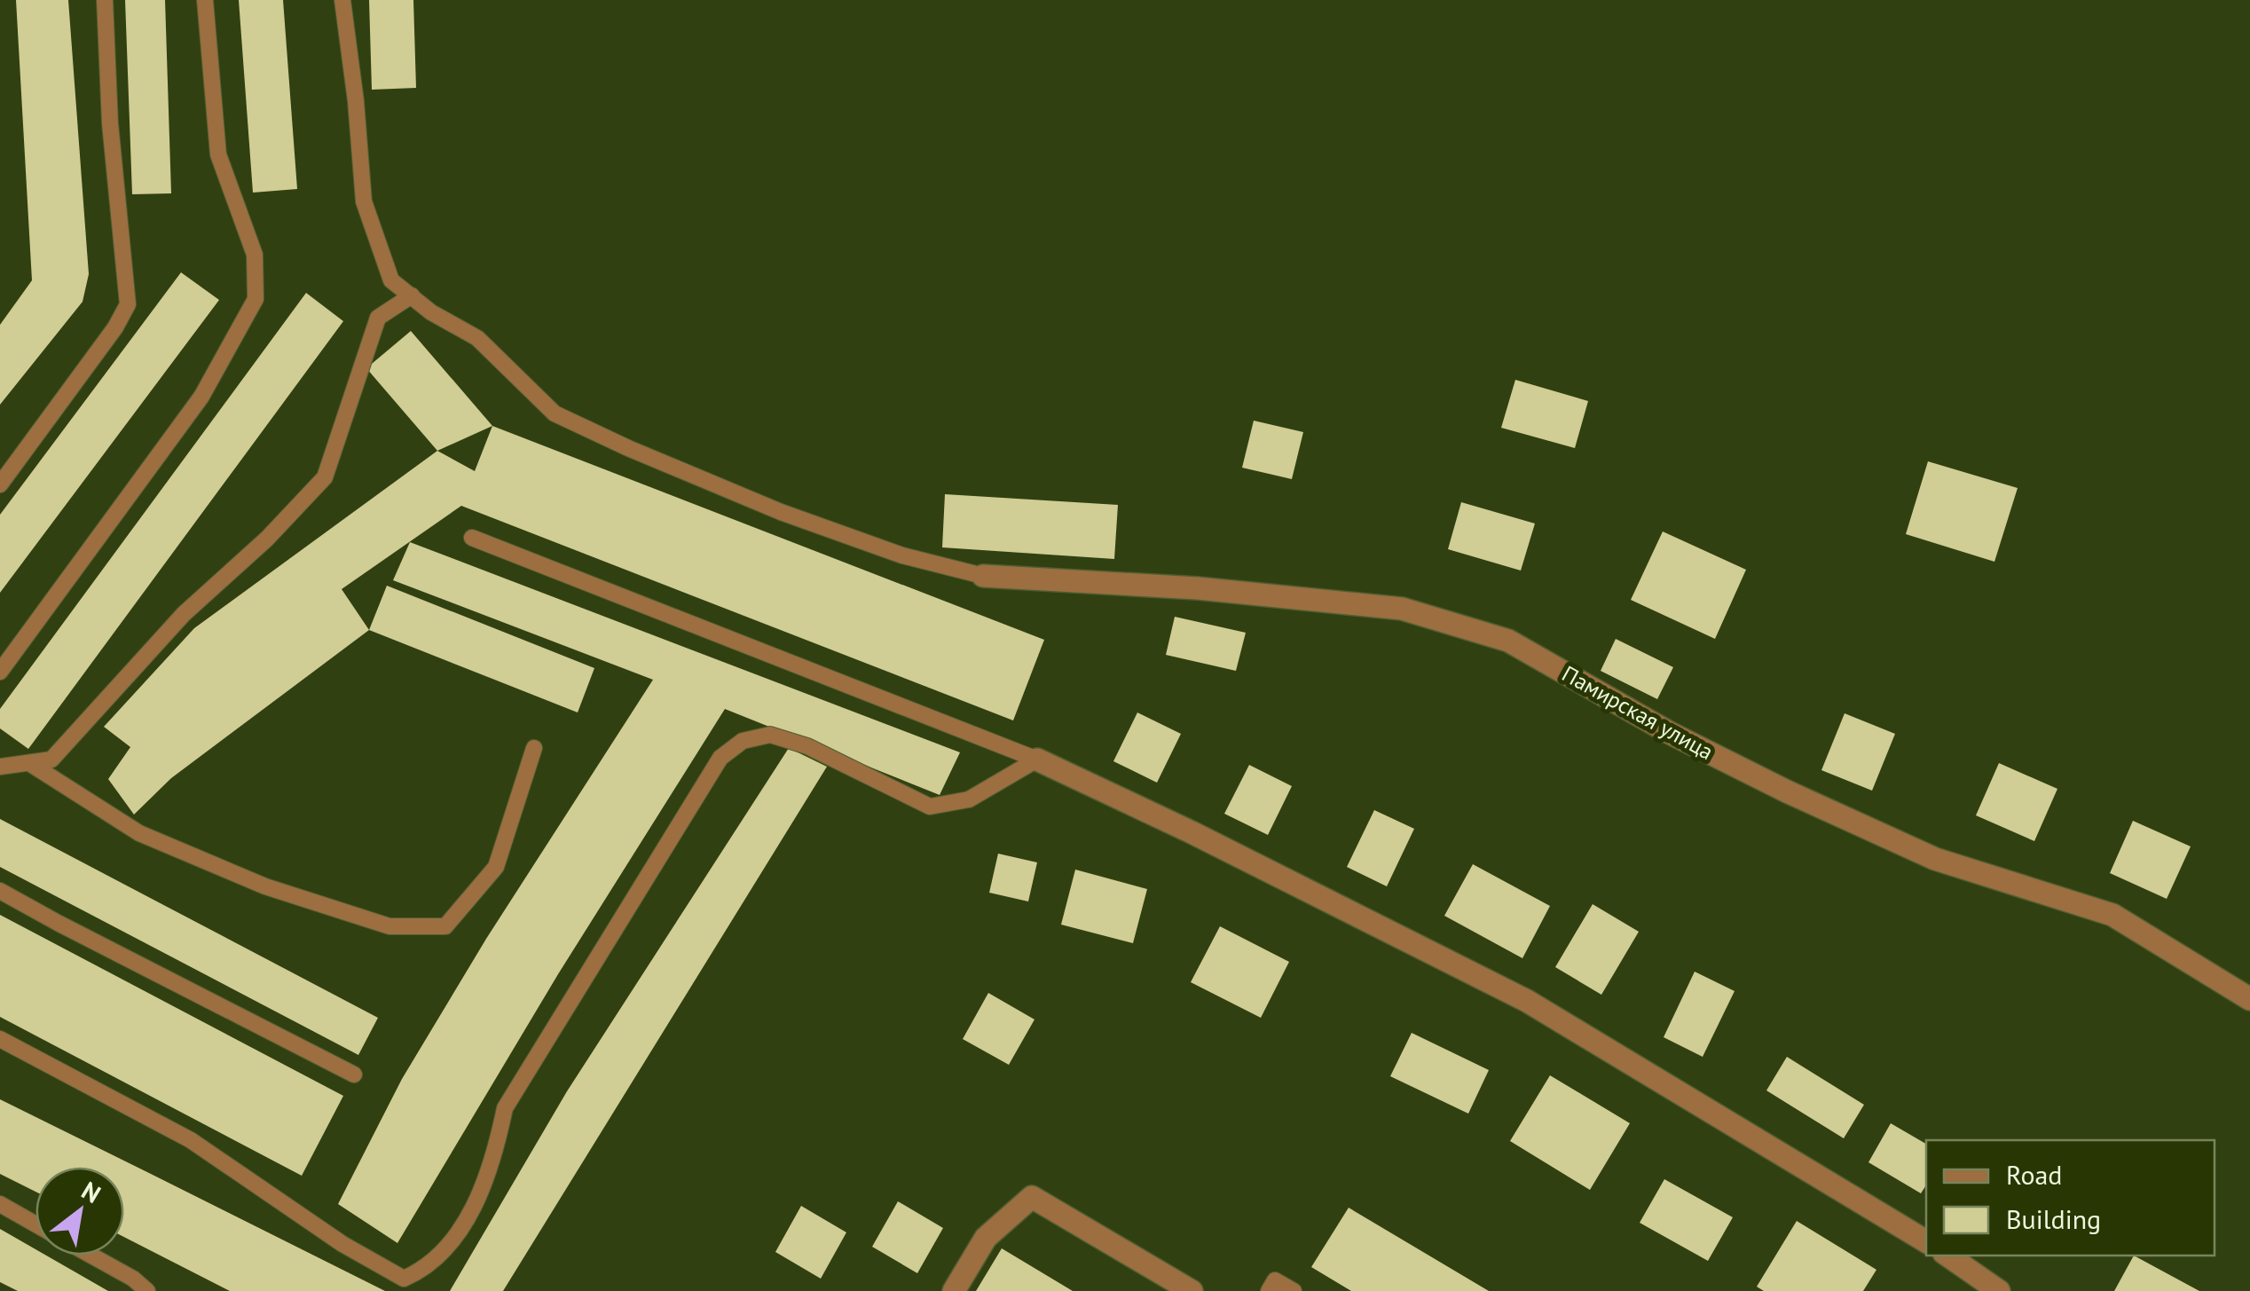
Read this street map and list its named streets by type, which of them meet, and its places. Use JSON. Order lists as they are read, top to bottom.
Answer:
{
  "streets": {
    "street": ["Памирская улица"]
  },
  "legend": ["Road", "Building"],
  "north": "top right"
}
